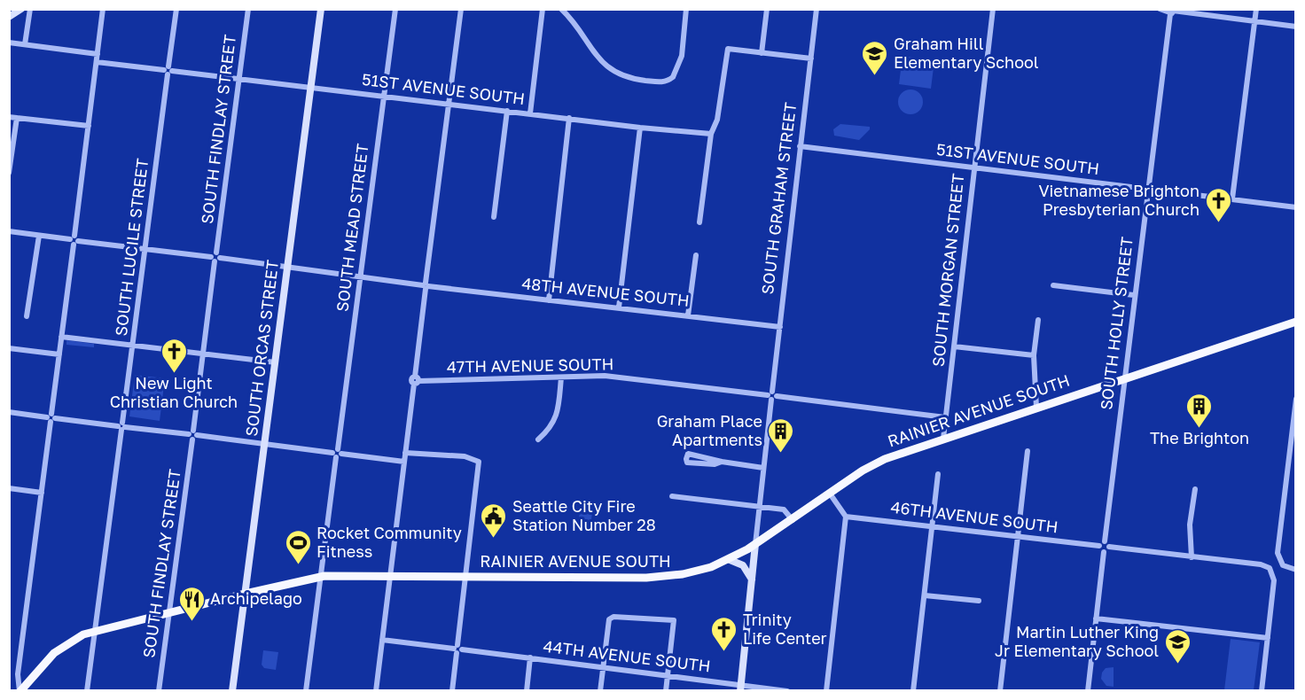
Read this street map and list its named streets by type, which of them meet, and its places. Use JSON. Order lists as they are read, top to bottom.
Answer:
{
  "streets": {
    "main road": ["RAINIER AVENUE SOUTH"],
    "street": [
      "51ST AVENUE SOUTH",
      "SOUTH FINDLAY STREET",
      "SOUTH GRAHAM STREET",
      "SOUTH MEAD STREET",
      "SOUTH LUCILE STREET",
      "SOUTH MORGAN STREET",
      "48TH AVENUE SOUTH",
      "SOUTH HOLLY STREET",
      "SOUTH ORCAS STREET",
      "47TH AVENUE SOUTH",
      "46TH AVENUE SOUTH",
      "44TH AVENUE SOUTH"
    ]
  },
  "crossings": [
    ["51ST AVENUE SOUTH", "SOUTH FINDLAY STREET"],
    ["51ST AVENUE SOUTH", "SOUTH GRAHAM STREET"],
    ["51ST AVENUE SOUTH", "SOUTH MEAD STREET"],
    ["51ST AVENUE SOUTH", "SOUTH LUCILE STREET"],
    ["51ST AVENUE SOUTH", "SOUTH MORGAN STREET"],
    ["51ST AVENUE SOUTH", "SOUTH HOLLY STREET"],
    ["51ST AVENUE SOUTH", "SOUTH ORCAS STREET"],
    ["SOUTH FINDLAY STREET", "48TH AVENUE SOUTH"],
    ["SOUTH FINDLAY STREET", "RAINIER AVENUE SOUTH"],
    ["SOUTH GRAHAM STREET", "48TH AVENUE SOUTH"],
    ["SOUTH GRAHAM STREET", "47TH AVENUE SOUTH"],
    ["SOUTH GRAHAM STREET", "RAINIER AVENUE SOUTH"],
    ["SOUTH GRAHAM STREET", "44TH AVENUE SOUTH"],
    ["SOUTH MEAD STREET", "48TH AVENUE SOUTH"],
    ["SOUTH MEAD STREET", "RAINIER AVENUE SOUTH"],
    ["SOUTH LUCILE STREET", "48TH AVENUE SOUTH"],
    ["SOUTH LUCILE STREET", "RAINIER AVENUE SOUTH"],
    ["SOUTH MORGAN STREET", "47TH AVENUE SOUTH"],
    ["SOUTH MORGAN STREET", "RAINIER AVENUE SOUTH"],
    ["48TH AVENUE SOUTH", "SOUTH ORCAS STREET"],
    ["SOUTH HOLLY STREET", "RAINIER AVENUE SOUTH"],
    ["SOUTH HOLLY STREET", "46TH AVENUE SOUTH"],
    ["SOUTH ORCAS STREET", "RAINIER AVENUE SOUTH"]
  ],
  "places": {
    "school or university": ["Graham Hill Elementary School", "Martin Luther King Jr Elementary School"],
    "church": ["Vietnamese Brighton Presbyterian Church", "New Light Christian Church", "Trinity Life Center"],
    "building": ["The Brighton", "Graham Place Apartments"],
    "public building": ["Seattle City Fire Station Number 28"],
    "sports": ["Rocket Community Fitness"],
    "restaurant": ["Archipelago"]
  }
}
